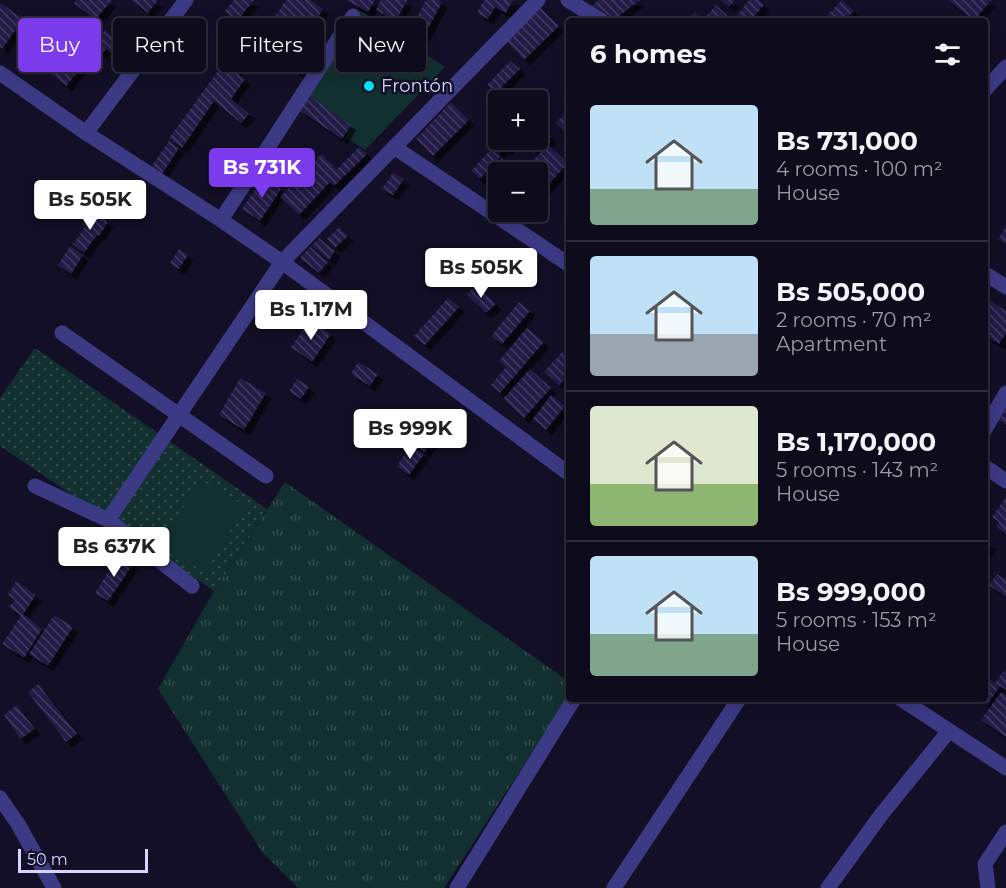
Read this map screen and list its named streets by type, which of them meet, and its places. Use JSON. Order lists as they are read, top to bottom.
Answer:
{
  "places": ["Frontón"],
  "scale_bar": "50 m",
  "page": {
    "chip": [
      "Buy",
      "Rent",
      "Filters",
      "New"
    ],
    "heading": "6 homes",
    "map_buttons": ["+", "−"],
    "list": [
      {
        "name": "Bs 731,000",
        "note": "4 rooms · 100 m² · House"
      },
      {
        "name": "Bs 505,000",
        "note": "2 rooms · 70 m² · Apartment"
      },
      {
        "name": "Bs 1,170,000",
        "note": "5 rooms · 143 m² · House"
      },
      {
        "name": "Bs 999,000",
        "note": "5 rooms · 153 m² · House"
      }
    ],
    "price": [
      "Bs 731K",
      "Bs 505K",
      "Bs 505K",
      "Bs 1.17M",
      "Bs 999K",
      "Bs 637K"
    ],
    "scale": "50 m"
  }
}
